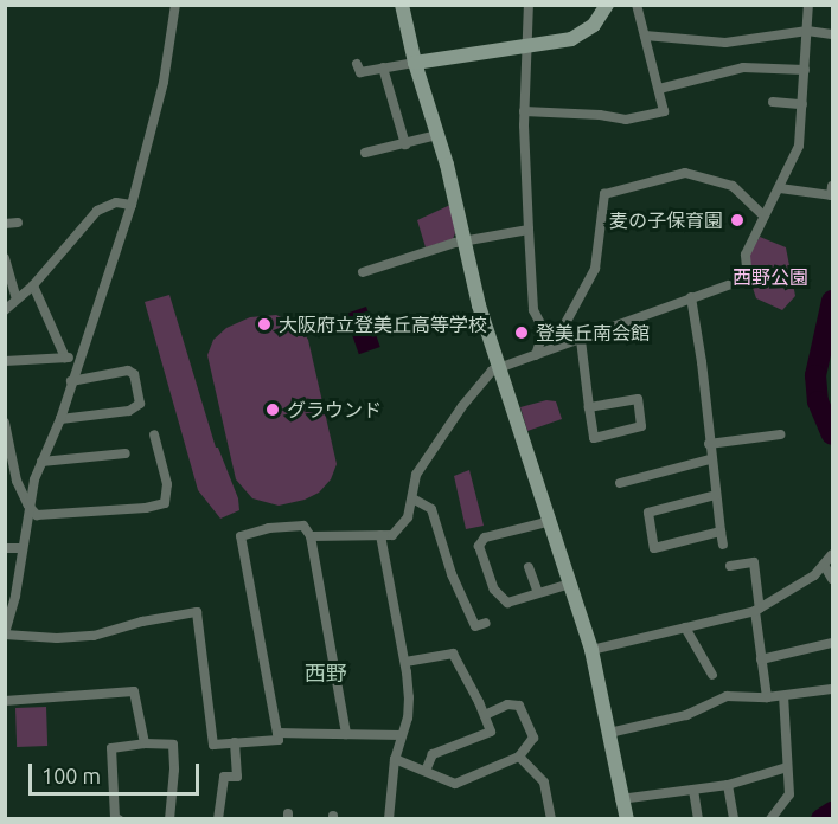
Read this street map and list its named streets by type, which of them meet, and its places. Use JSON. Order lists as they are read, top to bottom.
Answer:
{
  "districts": ["西野"],
  "parks": ["西野公園"],
  "places": [
    "麦の子保育園",
    "大阪府立登美丘高等学校",
    "登美丘南会館",
    "グラウンド"
  ],
  "scale_bar": "100 m"
}
